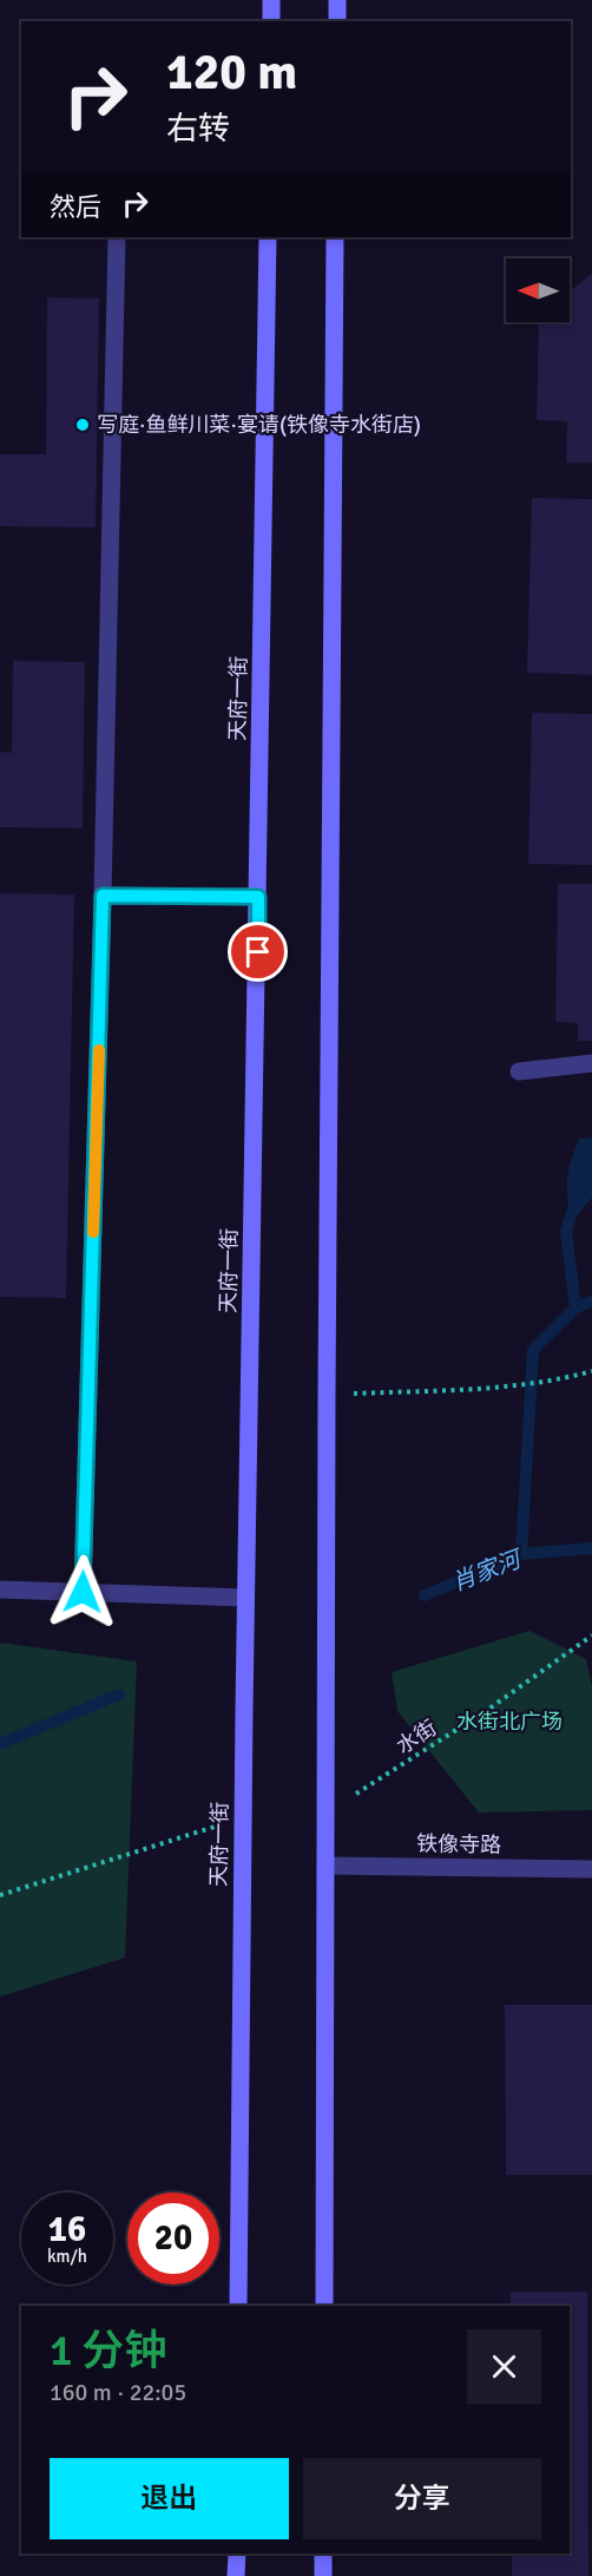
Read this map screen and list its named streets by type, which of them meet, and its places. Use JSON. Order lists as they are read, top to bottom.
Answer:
{
  "streets": {
    "main road": ["天府一街"],
    "street": ["铁像寺路"],
    "path": ["水街"]
  },
  "water": ["肖家河"],
  "parks": ["水街北广场"],
  "places": ["写庭·鱼鲜川菜·宴请(铁像寺水街店)"],
  "north": "left",
  "page": {
    "turn": ["120 m", "右转"],
    "then": "然后",
    "speed": "16 km/h",
    "limit": "20",
    "heading": ["1 分钟", "160 m · 22:05"],
    "buttons": ["退出", "分享"]
  }
}
